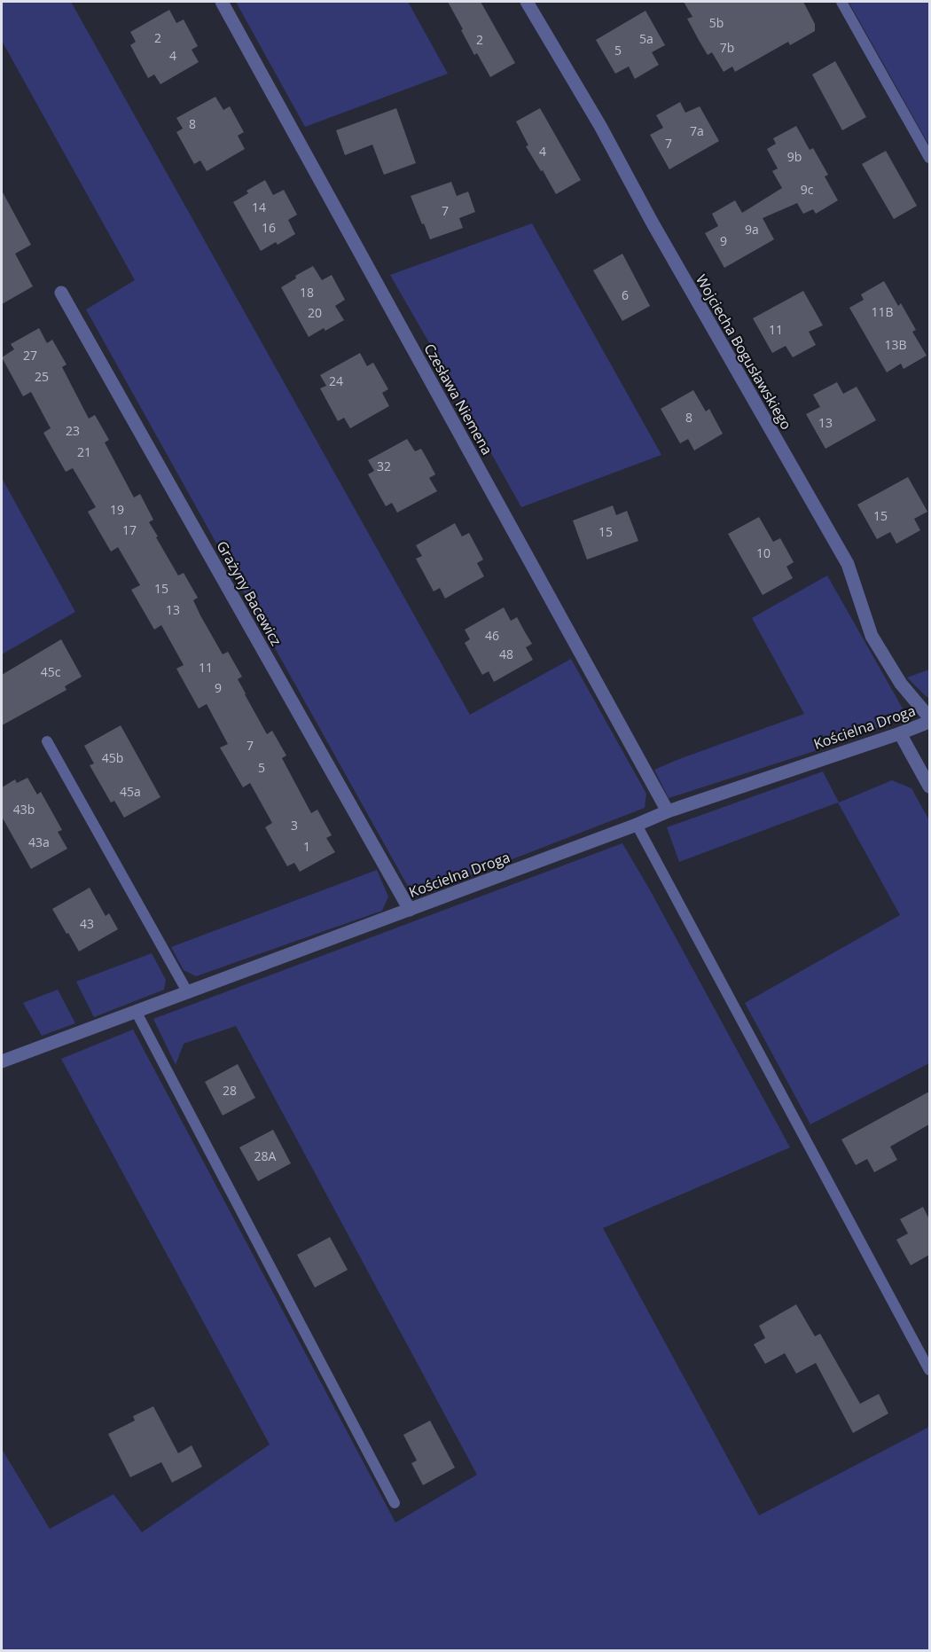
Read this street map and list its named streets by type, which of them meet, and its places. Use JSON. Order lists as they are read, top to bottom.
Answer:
{
  "streets": {
    "street": [
      "Wojciecha Bogusławskiego",
      "Czesława Niemena",
      "Grażyny Bacewicz",
      "Kościelna Droga"
    ]
  },
  "crossings": [
    ["Wojciecha Bogusławskiego", "Kościelna Droga"],
    ["Czesława Niemena", "Kościelna Droga"],
    ["Grażyny Bacewicz", "Kościelna Droga"]
  ],
  "house_numbers": [
    "5b",
    "2",
    "5a",
    "2",
    "7b",
    "5",
    "4",
    "8",
    "7a",
    "7",
    "4",
    "9b",
    "9c",
    "14",
    "7",
    "16",
    "9a",
    "9",
    "18",
    "6",
    "11B",
    "20",
    "11",
    "13B",
    "27",
    "25",
    "24",
    "8",
    "13",
    "23",
    "21",
    "32",
    "19",
    "15",
    "17",
    "15",
    "10",
    "15",
    "13",
    "46",
    "48",
    "11",
    "45c",
    "9",
    "7",
    "45b",
    "5",
    "45a",
    "43b",
    "3",
    "43a",
    "1",
    "43",
    "28",
    "28A"
  ]
}
